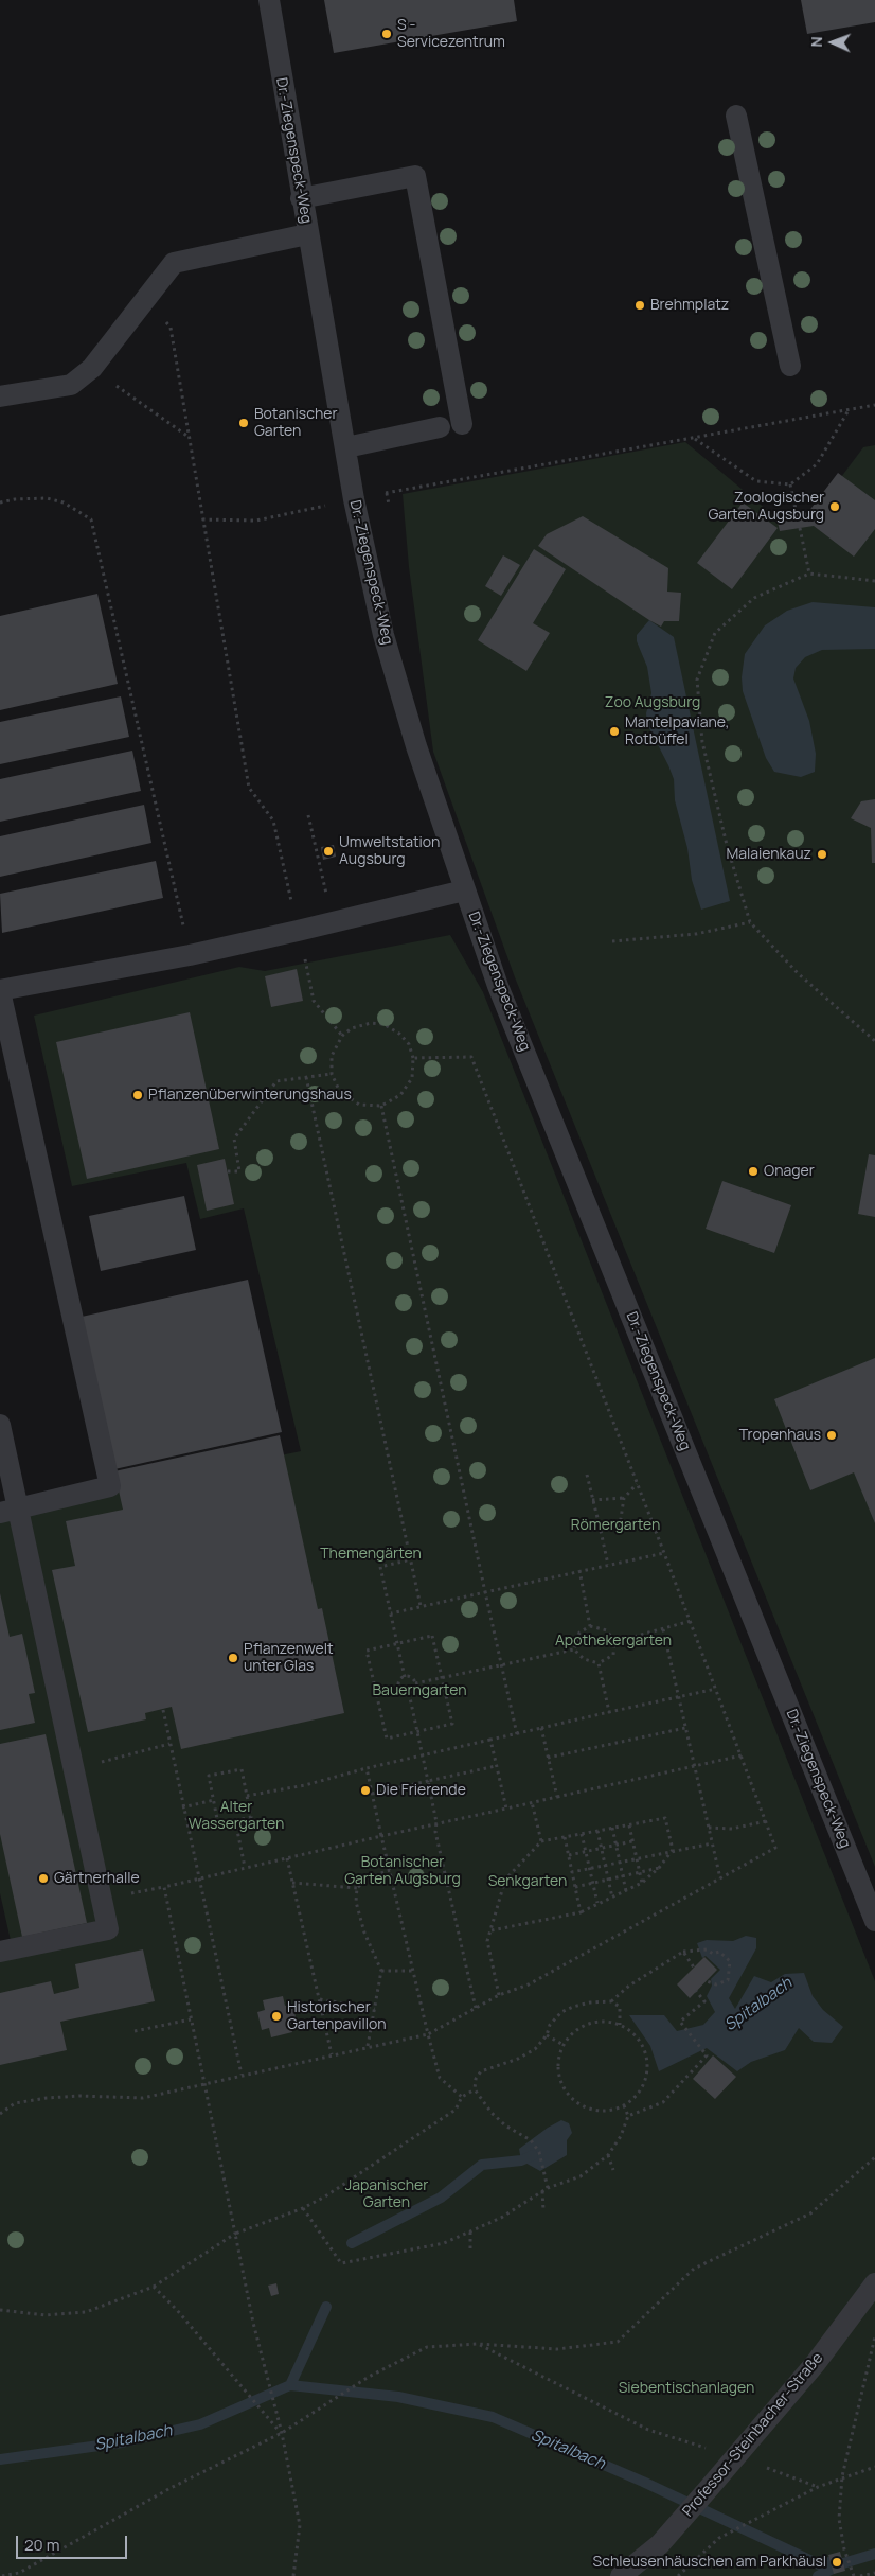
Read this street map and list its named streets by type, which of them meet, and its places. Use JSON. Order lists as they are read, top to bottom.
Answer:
{
  "streets": {
    "lane": ["Dr.-Ziegenspeck-Weg", "Professor-Steinbacher-Straße"]
  },
  "water": ["Spitalbach"],
  "parks": [
    "Zoo Augsburg",
    "Römergarten",
    "Themengärten",
    "Apothekergarten",
    "Bauerngarten",
    "Alter Wassergarten",
    "Botanischer Garten Augsburg",
    "Senkgarten",
    "Japanischer Garten",
    "Siebentischanlagen"
  ],
  "places": [
    "S - Servicezentrum",
    "Brehmplatz",
    "Botanischer Garten",
    "Zoologischer Garten Augsburg",
    "Mantelpaviane, Rotbüffel",
    "Umweltstation Augsburg",
    "Malaienkauz",
    "Pflanzenüberwinterungshaus",
    "Onager",
    "Tropenhaus",
    "Pflanzenwelt unter Glas",
    "Die Frierende",
    "Gärtnerhalle",
    "Historischer Gartenpavillon",
    "Schleusenhäuschen am Parkhäusl"
  ],
  "scale_bar": "20 m",
  "north": "left"
}
